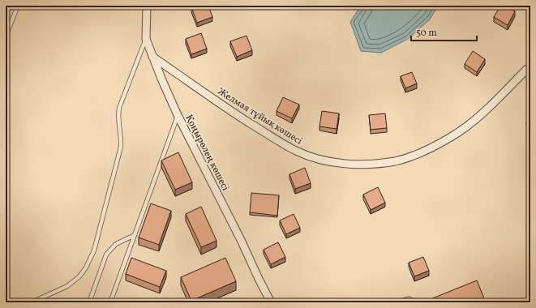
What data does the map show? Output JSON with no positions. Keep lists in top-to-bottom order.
{
  "streets": {
    "street": ["Желмая тұйық көшесі", "Қоңырөлең көшесі"]
  },
  "crossings": [
    ["Желмая тұйық көшесі", "Қоңырөлең көшесі"]
  ],
  "scale_bar": "50 m"
}
